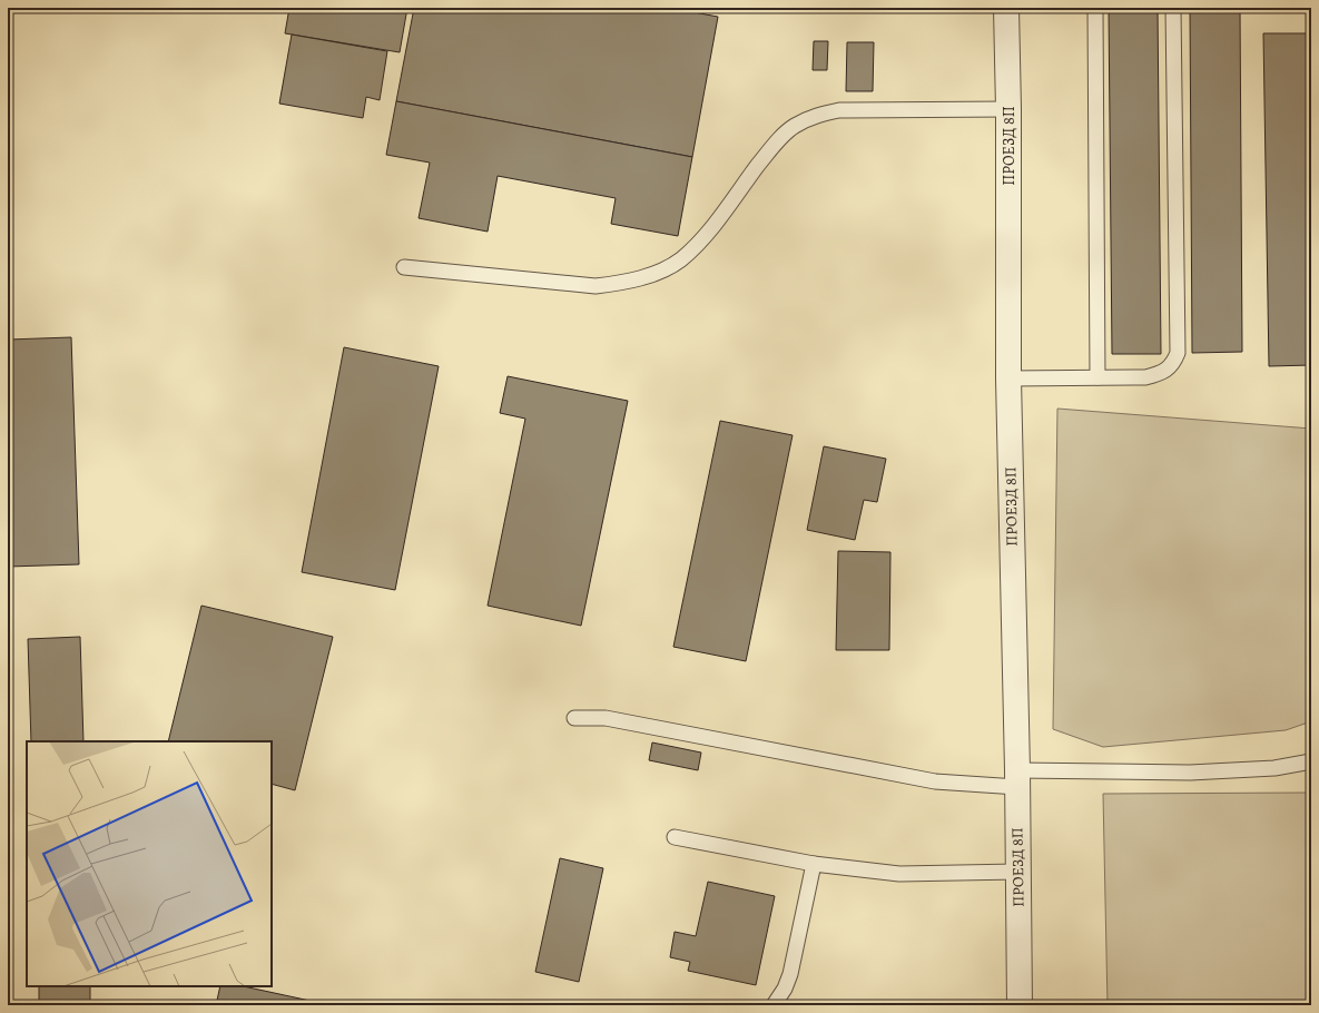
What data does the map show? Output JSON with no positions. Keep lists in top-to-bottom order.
{
  "streets": {
    "street": ["ПРОЕЗД 8П"]
  }
}
